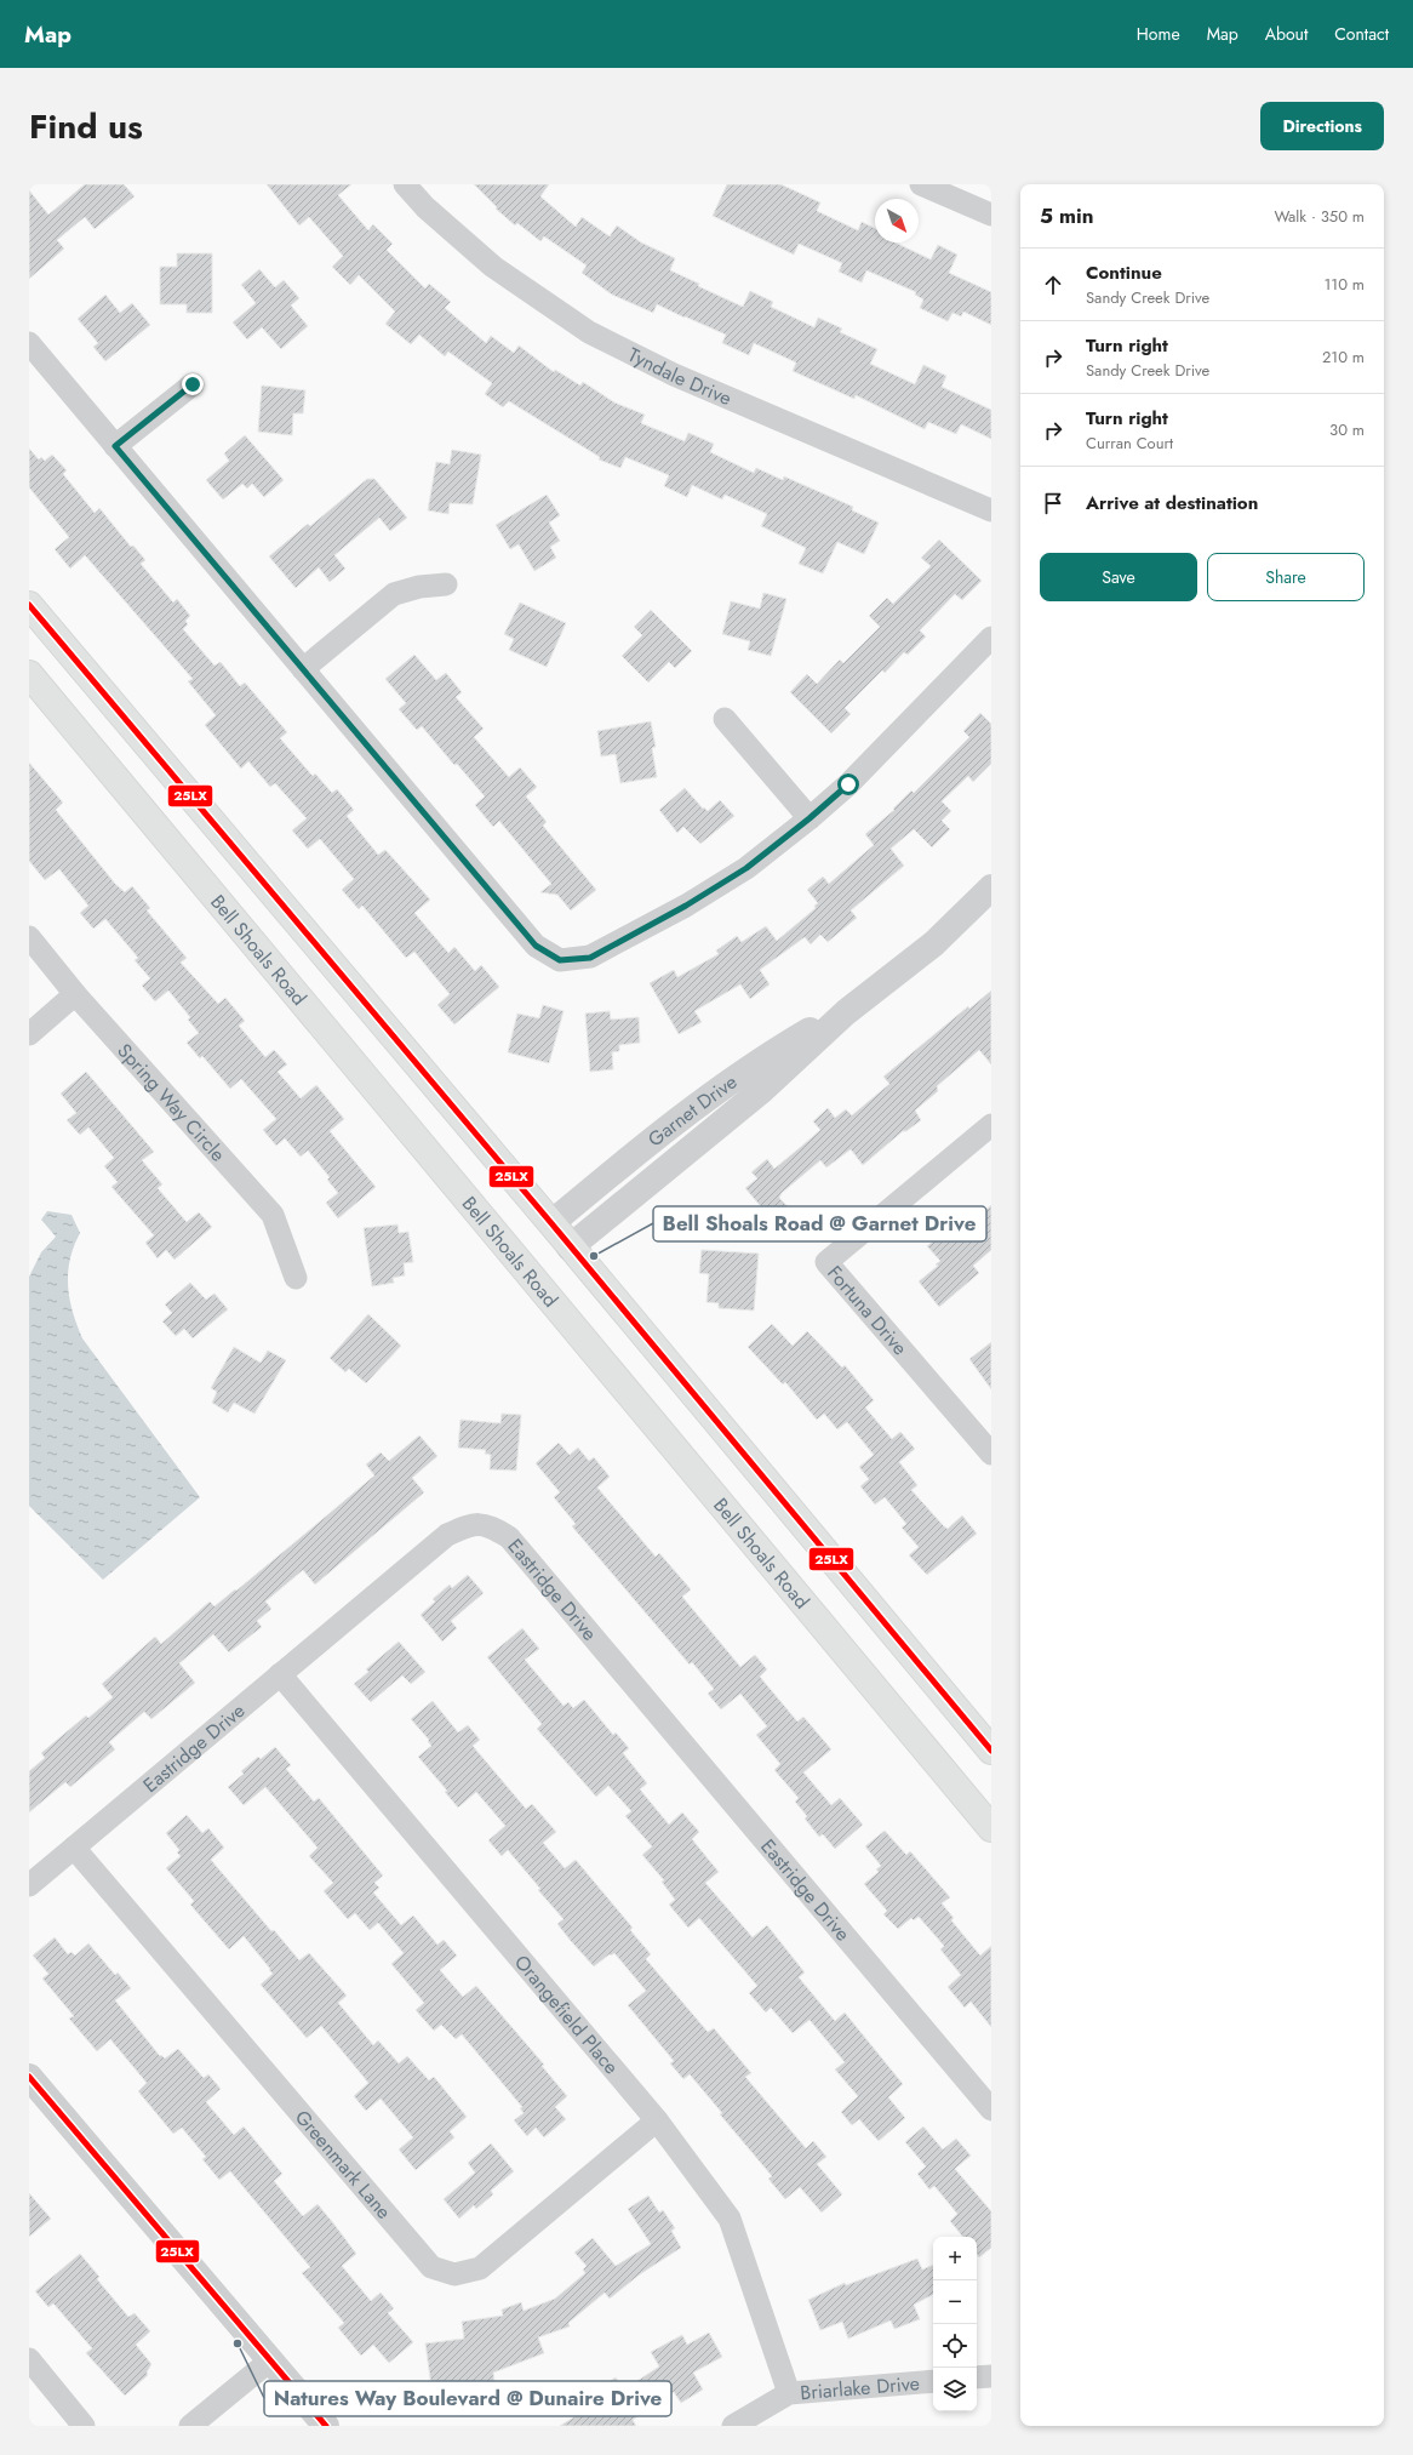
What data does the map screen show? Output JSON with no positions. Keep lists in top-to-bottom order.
{
  "streets": {
    "main road": ["Bell Shoals Road"],
    "street": [
      "Tyndale Drive",
      "Spring Way Circle",
      "Garnet Drive",
      "Fortuna Drive",
      "Eastridge Drive",
      "Orangefield Place",
      "Greenmark Lane",
      "Briarlake Drive"
    ]
  },
  "crossings": [
    ["Eastridge Drive", "Orangefield Place"],
    ["Eastridge Drive", "Greenmark Lane"],
    ["Orangefield Place", "Greenmark Lane"],
    ["Orangefield Place", "Briarlake Drive"]
  ],
  "places": ["Bell Shoals Road @ Garnet Drive", "Natures Way Boulevard @ Dunaire Drive"],
  "lines": ["transit line 25LX"],
  "north": "bottom right",
  "page": {
    "header": "Map",
    "nav": [
      "Home",
      "Map",
      "About",
      "Contact"
    ],
    "title": "Find us",
    "buttons": [
      "Directions",
      ["Save", "Share"]
    ],
    "heading": ["5 min", "Walk · 350 m"],
    "list": [
      ["Continue", "Sandy Creek Drive", "110 m"],
      ["Turn right", "Sandy Creek Drive", "210 m"],
      ["Turn right", "Curran Court", "30 m"],
      "Arrive at destination"
    ],
    "map_buttons": ["+", "−"]
  }
}
